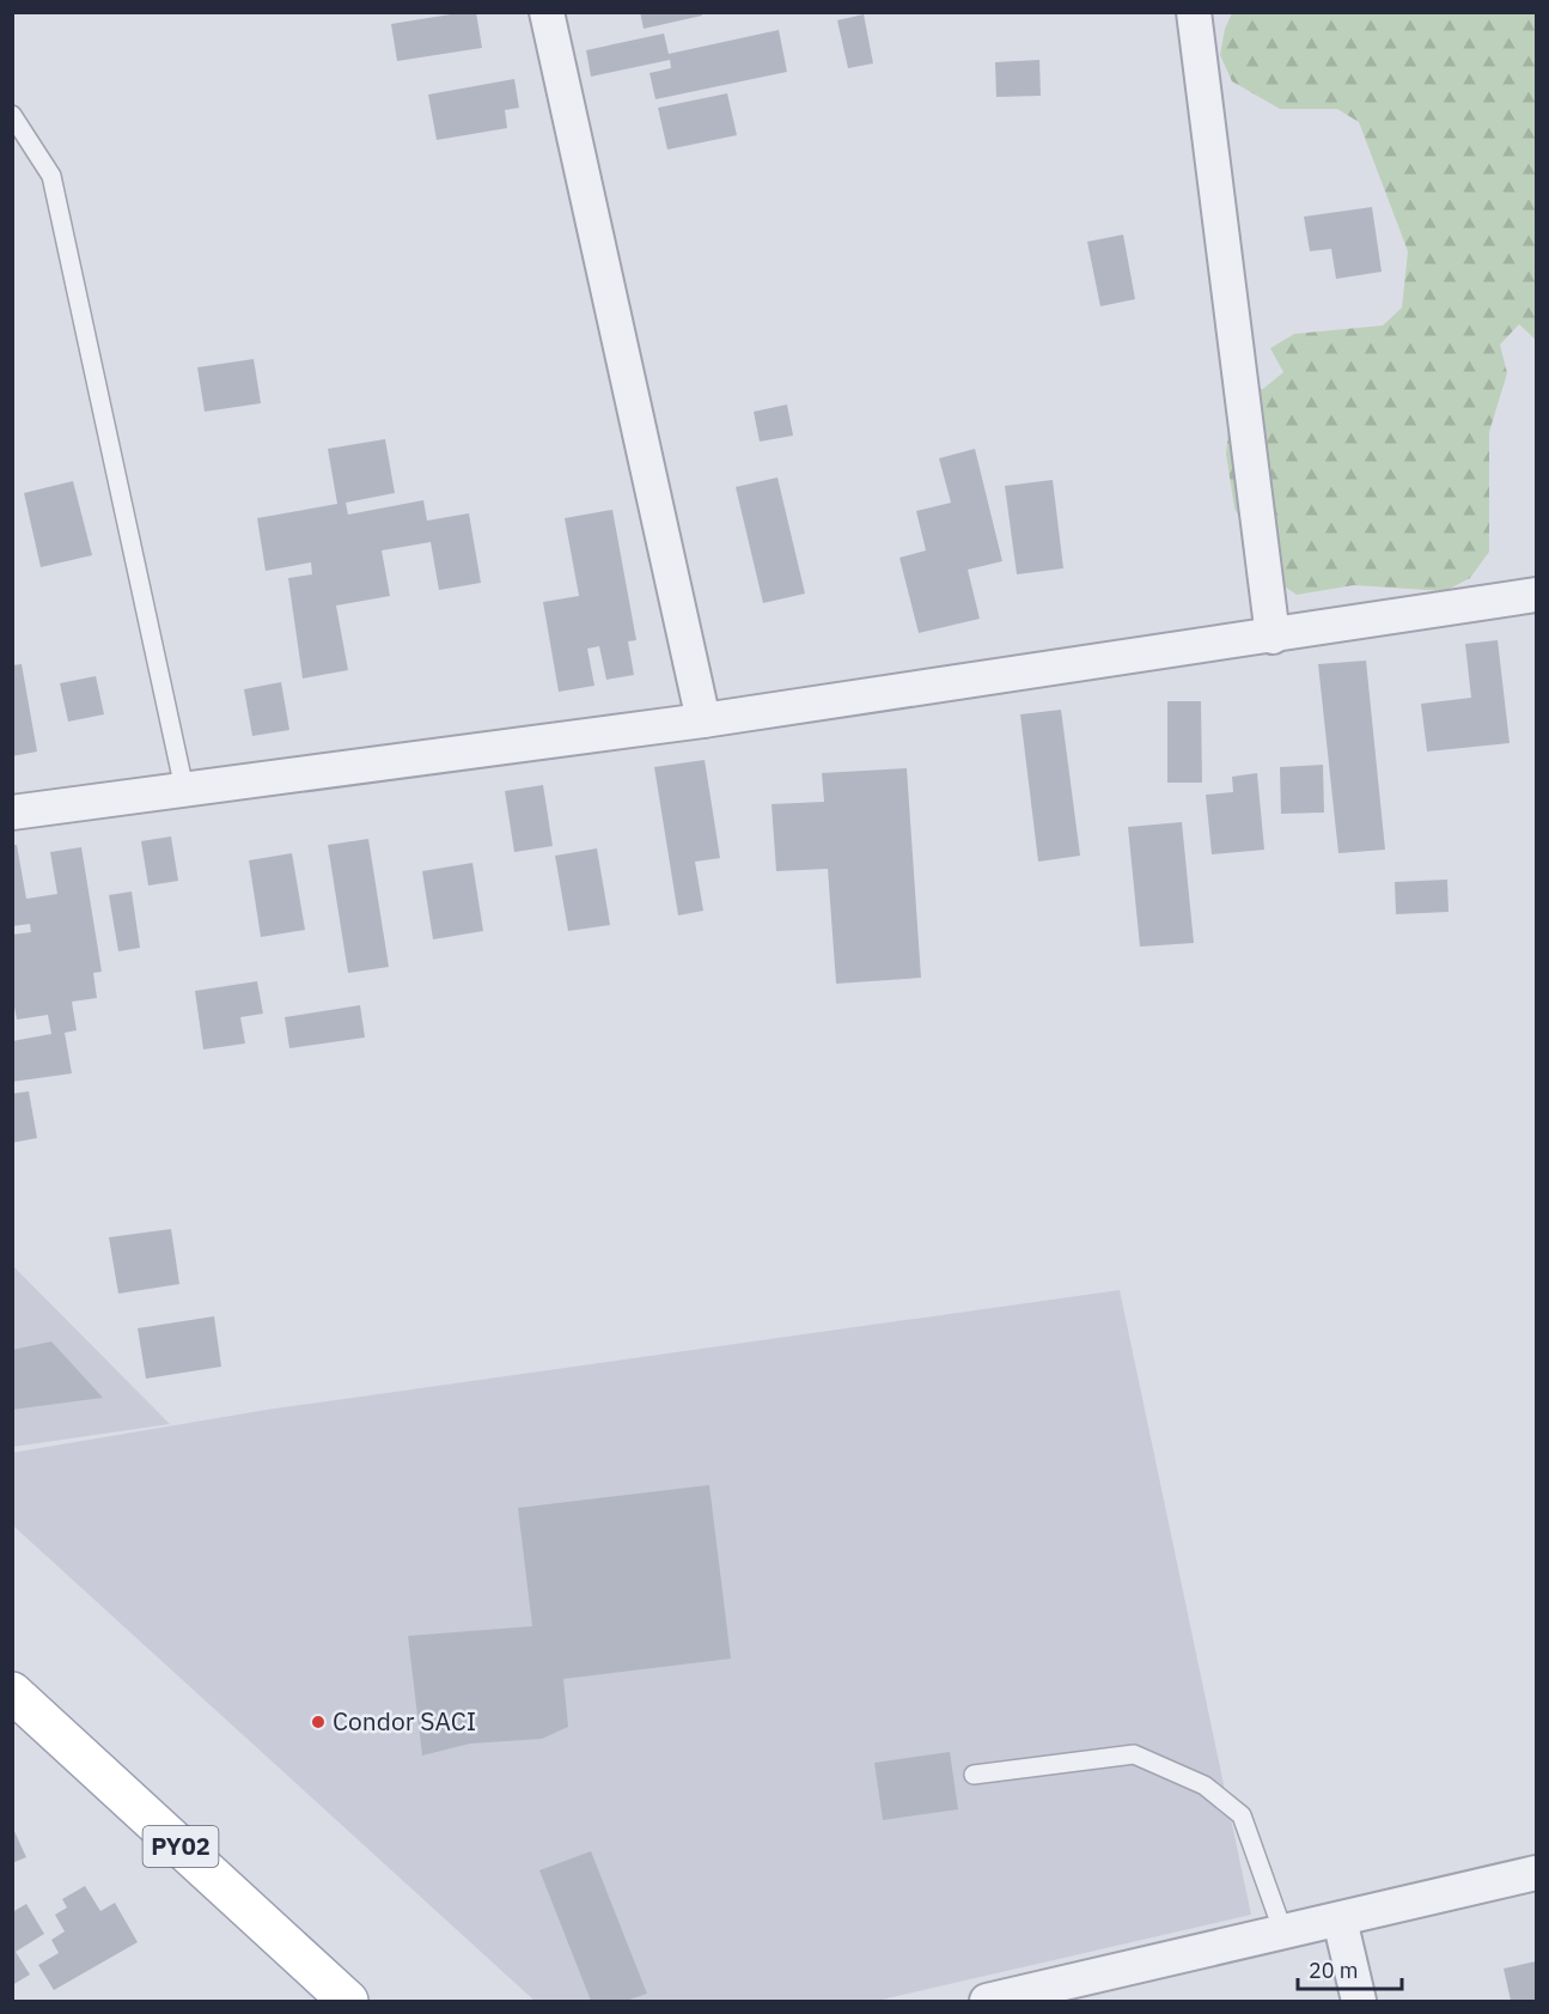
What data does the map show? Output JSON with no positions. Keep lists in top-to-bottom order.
{
  "streets": {
    "main road": ["PY02"]
  },
  "places": ["Condor SACI"],
  "scale_bar": "20 m"
}
